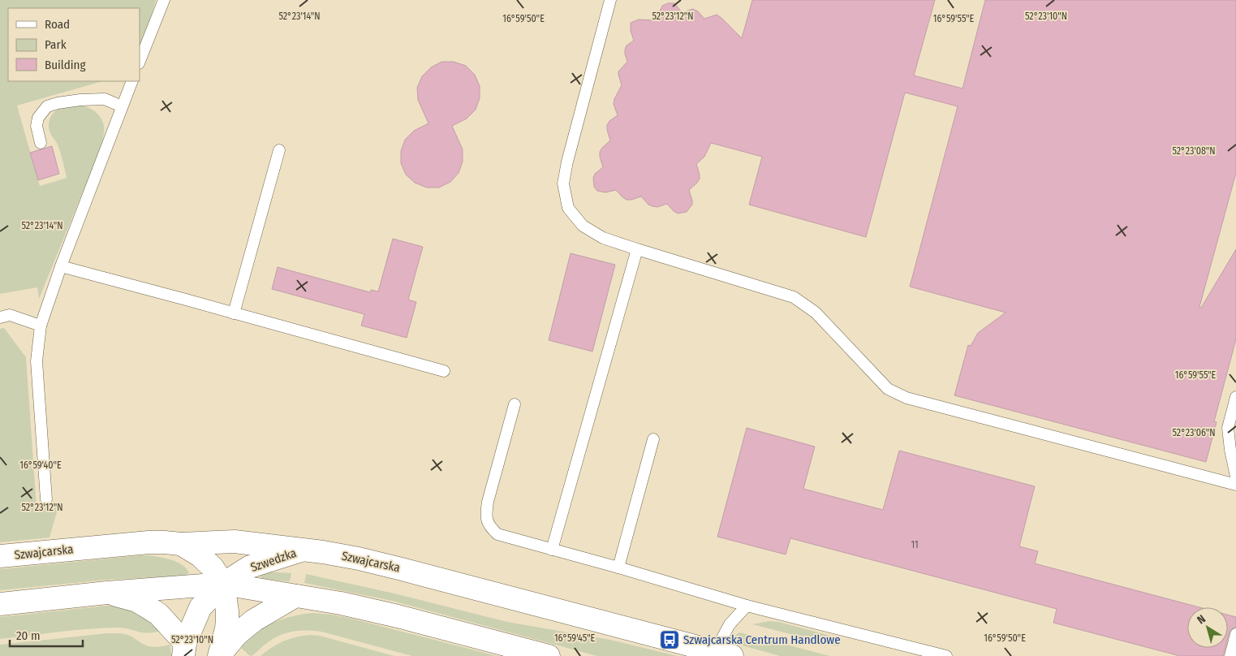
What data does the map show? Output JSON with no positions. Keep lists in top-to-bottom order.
{
  "streets": {
    "street": ["Szwajcarska", "Szwedzka"]
  },
  "crossings": [
    ["Szwajcarska", "Szwedzka"]
  ],
  "places": {
    "bus stop": ["Szwajcarska Centrum Handlowe"]
  },
  "house_numbers": ["11"],
  "legend": ["Road", "Park", "Building"],
  "scale_bar": "20 m",
  "north": "top left",
  "coordinates": [
    "52°23'14\"N",
    "52°23'12\"N",
    "52°23'10\"N",
    "16°59'50\"E",
    "16°59'55\"E",
    "52°23'08\"N",
    "52°23'06\"N",
    "16°59'40\"E",
    "16°59'45\"E"
  ]
}
